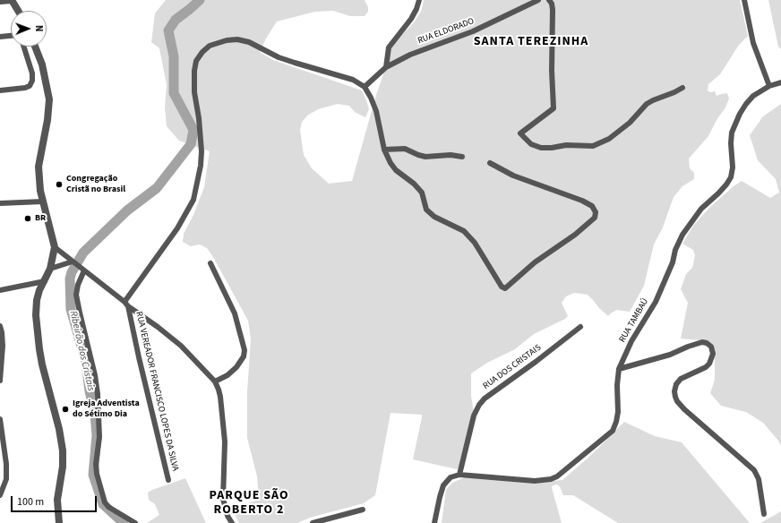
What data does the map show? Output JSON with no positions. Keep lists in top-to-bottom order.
{
  "streets": {
    "street": [
      "RUA ELDORADO",
      "RUA TAMBAÚ",
      "RUA DOS CRISTAIS",
      "RUA VEREADOR FRANCISCO LOPES DA SILVA"
    ]
  },
  "crossings": [
    ["RUA TAMBAÚ", "RUA DOS CRISTAIS"]
  ],
  "districts": ["SANTA TEREZINHA", "PARQUE SÃO ROBERTO 2"],
  "water": ["Ribeirão dos Cristais"],
  "places": ["Congregação Cristã no Brasil", "BR", "Igreja Adventista do Sétimo Dia"],
  "scale_bar": "100 m",
  "north": "right"
}
